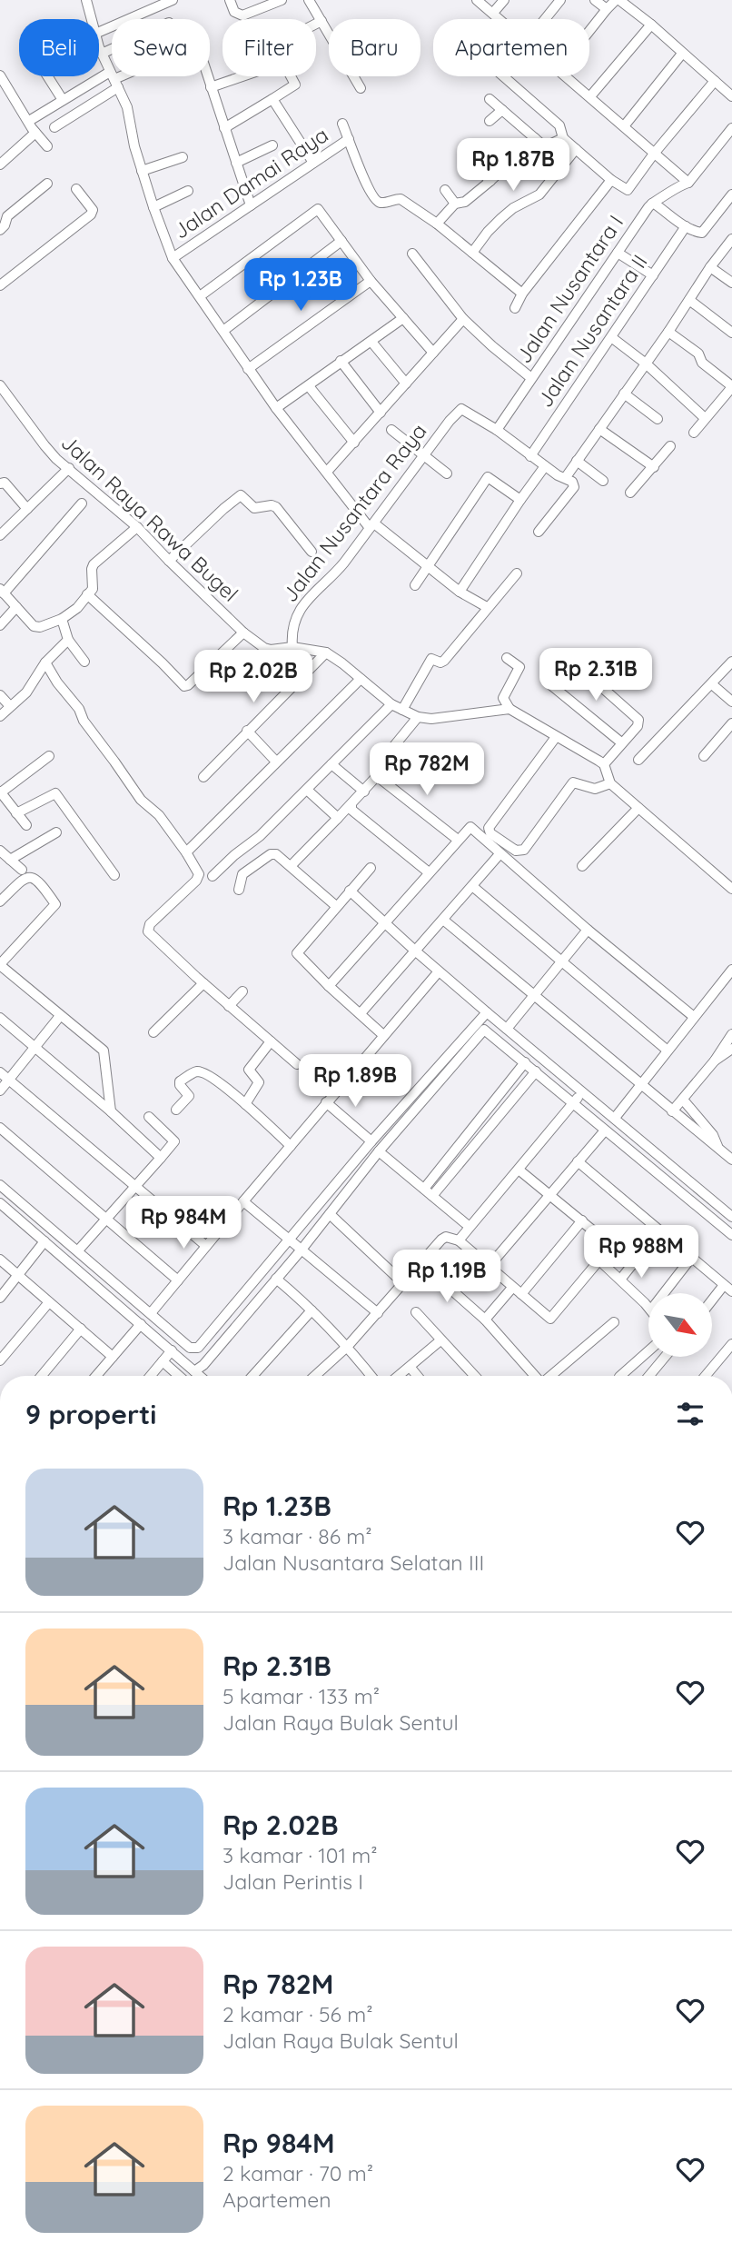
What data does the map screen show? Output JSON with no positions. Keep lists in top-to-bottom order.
{
  "streets": {
    "street": [
      "Jalan Damai Raya",
      "Jalan Nusantara I",
      "Jalan Nusantara II",
      "Jalan Nusantara Raya",
      "Jalan Raya Rawa Bugel"
    ]
  },
  "crossings": [
    ["Jalan Nusantara I", "Jalan Nusantara Raya"],
    ["Jalan Nusantara II", "Jalan Nusantara Raya"],
    ["Jalan Nusantara Raya", "Jalan Raya Rawa Bugel"]
  ],
  "north": "bottom right",
  "page": {
    "chip": [
      "Beli",
      "Sewa",
      "Filter",
      "Baru",
      "Apartemen"
    ],
    "price": [
      "Rp 1.87B",
      "Rp 1.23B",
      "Rp 2.31B",
      "Rp 2.02B",
      "Rp 782M",
      "Rp 1.89B",
      "Rp 984M",
      "Rp 988M",
      "Rp 1.19B"
    ],
    "heading": "9 properti",
    "list": [
      {
        "name": "Rp 1.23B",
        "note": "3 kamar · 86 m² · Jalan Nusantara Selatan III"
      },
      {
        "name": "Rp 2.31B",
        "note": "5 kamar · 133 m² · Jalan Raya Bulak Sentul"
      },
      {
        "name": "Rp 2.02B",
        "note": "3 kamar · 101 m² · Jalan Perintis I"
      },
      {
        "name": "Rp 782M",
        "note": "2 kamar · 56 m² · Jalan Raya Bulak Sentul"
      },
      {
        "name": "Rp 984M",
        "note": "2 kamar · 70 m² · Apartemen"
      }
    ]
  }
}
